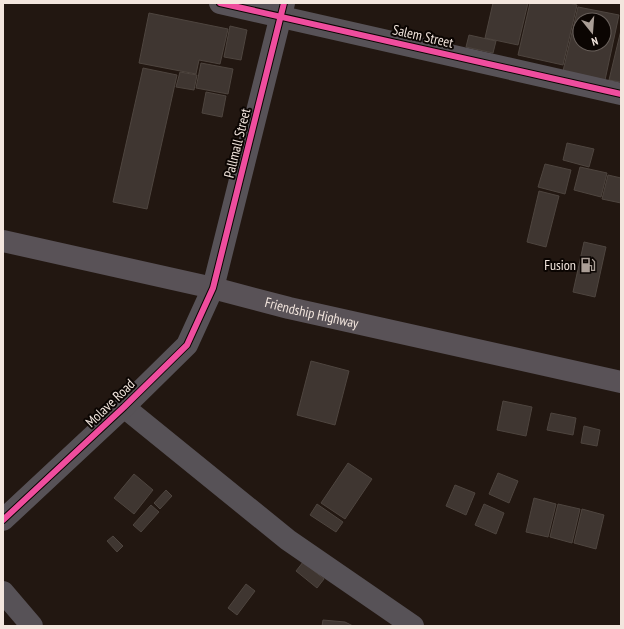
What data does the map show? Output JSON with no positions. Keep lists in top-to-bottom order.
{
  "streets": {
    "main road": ["Friendship Highway"],
    "street": ["Salem Street", "Pallmall Street", "Molave Road"]
  },
  "crossings": [
    ["Salem Street", "Pallmall Street"],
    ["Pallmall Street", "Friendship Highway"],
    ["Pallmall Street", "Molave Road"],
    ["Friendship Highway", "Molave Road"]
  ],
  "places": {
    "fuel station": ["Fusion"]
  },
  "north": "bottom"
}
